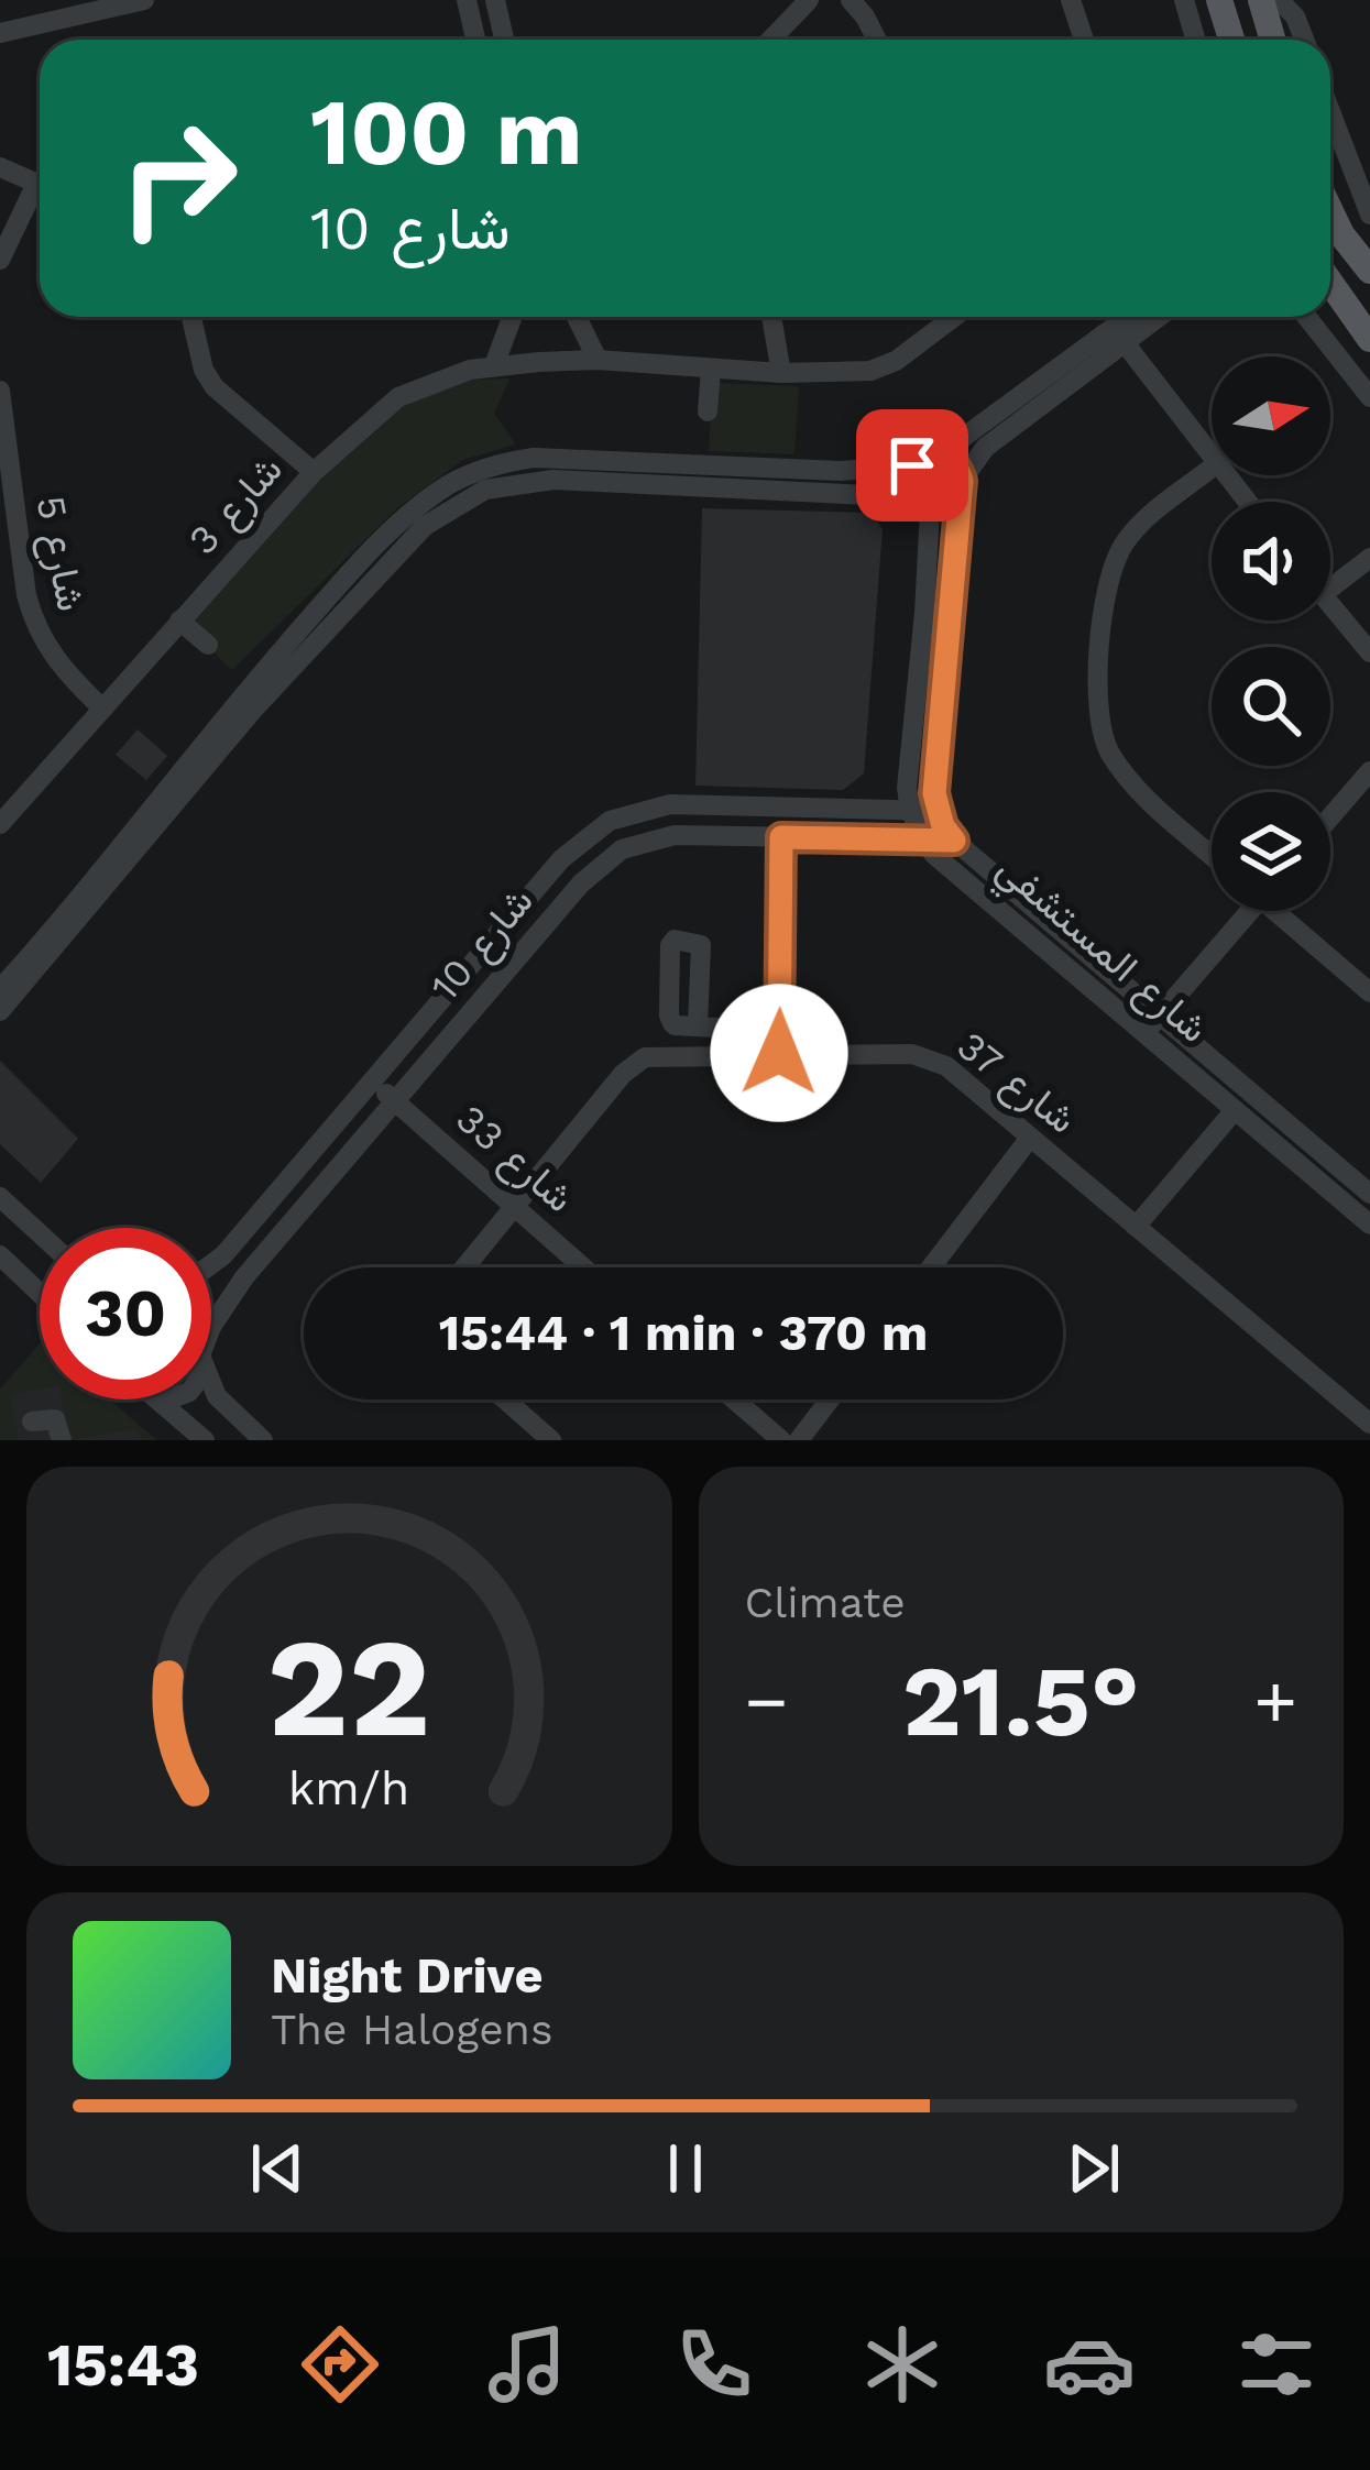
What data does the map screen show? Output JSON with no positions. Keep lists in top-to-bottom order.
{
  "streets": {
    "street": [
      "شارع 3",
      "شارع 5",
      "شارع 10",
      "شارع المستشفي",
      "شارع 37",
      "شارع 33"
    ]
  },
  "crossings": [
    ["شارع 3", "شارع 5"],
    ["شارع 10", "شارع المستشفي"],
    ["شارع 10", "شارع 33"],
    ["شارع 37", "شارع 33"]
  ],
  "north": "right",
  "page": {
    "turn": ["100 m", "شارع 10"],
    "limit": "30",
    "trip": "15:44 · 1 min · 370 m",
    "tile": "Climate",
    "heat": ["−", "21.5°", "+"],
    "song": ["Night Drive", "The Halogens"],
    "tabs": "15:43",
    "gauge": ["22", "km/h"]
  }
}
